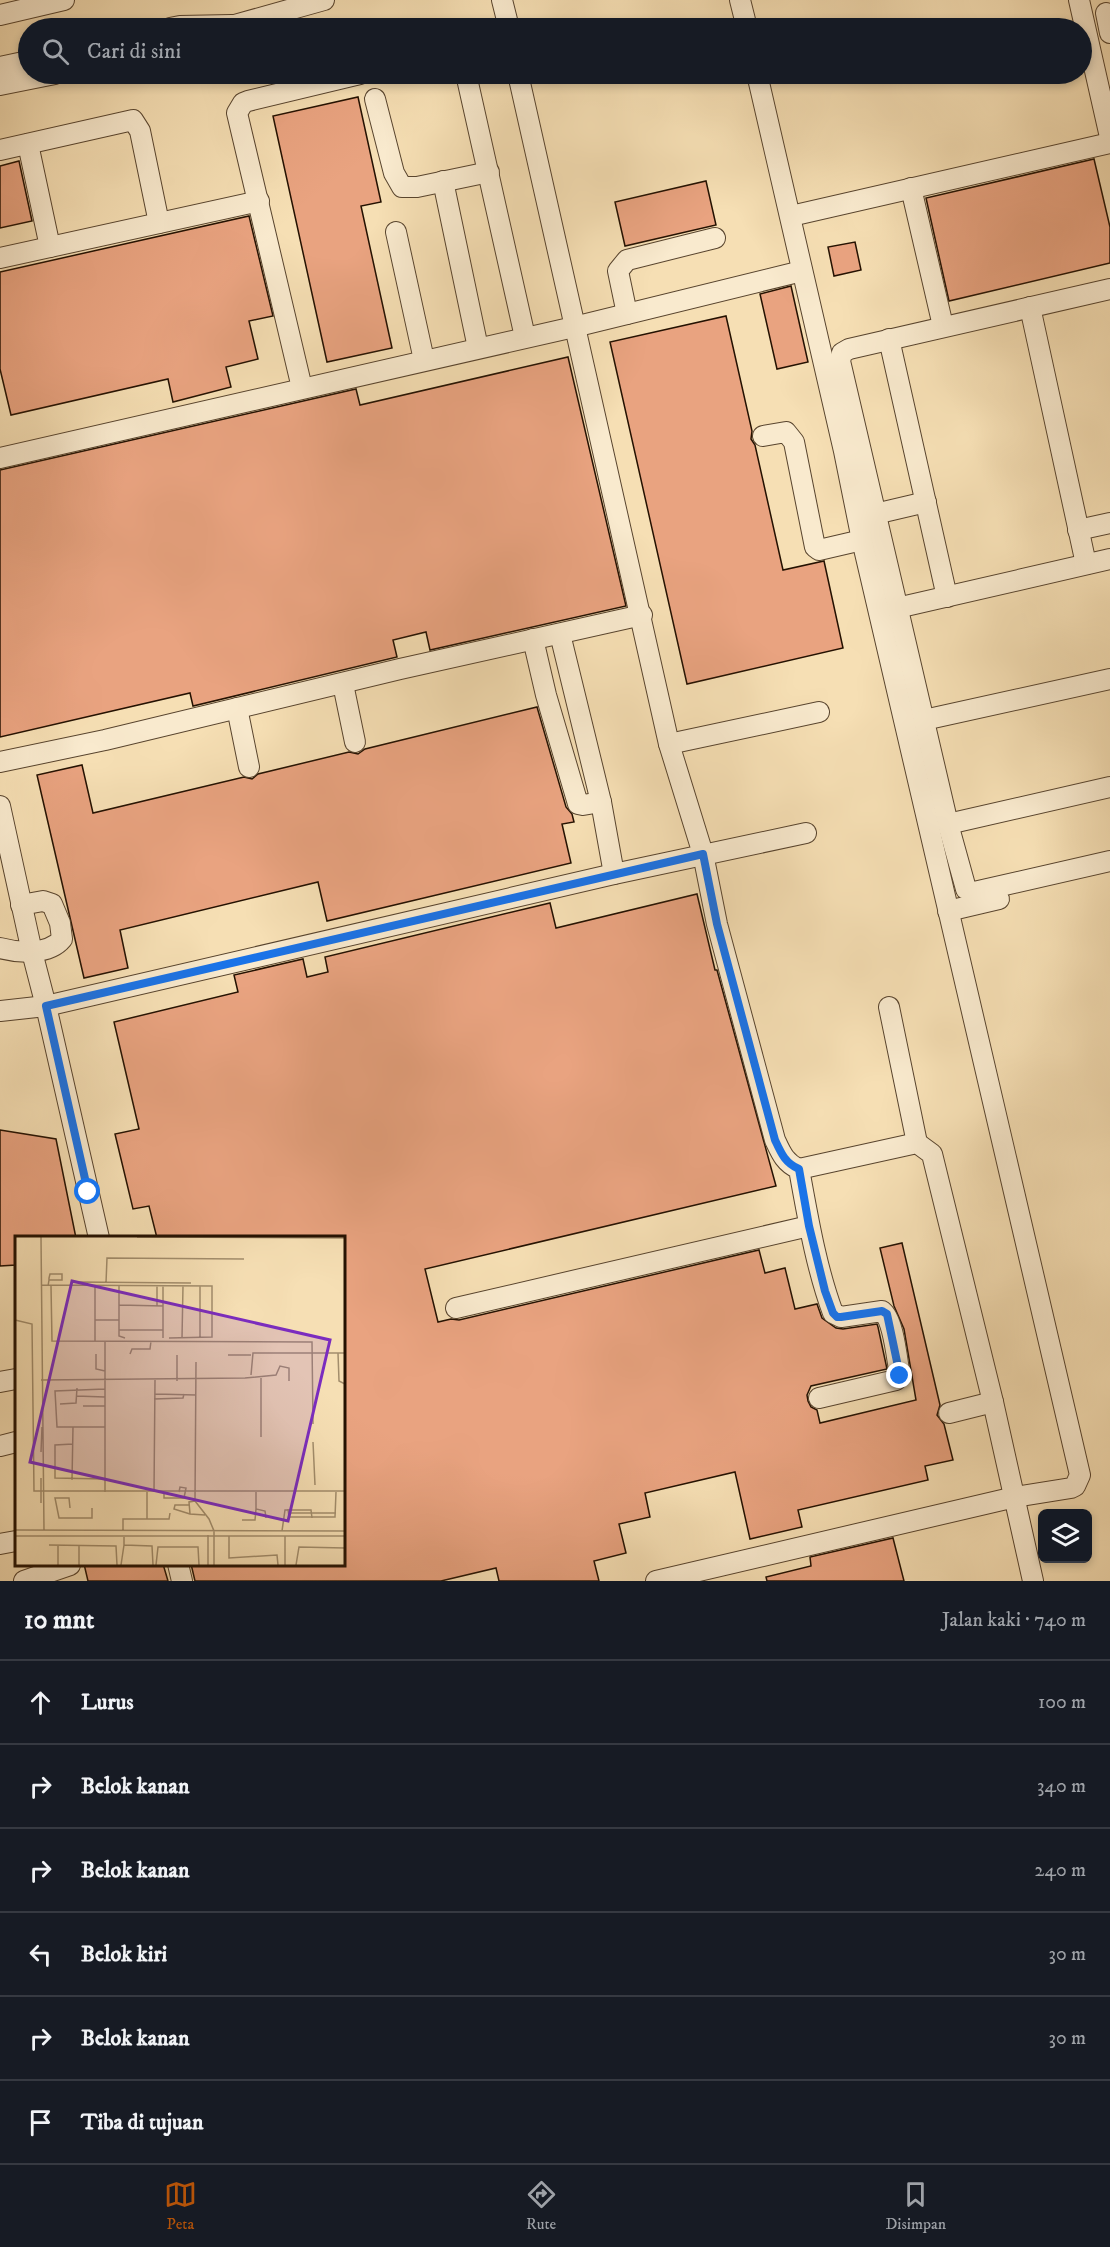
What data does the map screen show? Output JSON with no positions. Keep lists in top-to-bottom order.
{
  "page": {
    "search": "Cari di sini",
    "heading": ["10 mnt", "Jalan kaki · 740 m"],
    "list": [
      ["Lurus", "100 m"],
      ["Belok kanan", "340 m"],
      ["Belok kanan", "240 m"],
      ["Belok kiri", "30 m"],
      ["Belok kanan", "30 m"],
      "Tiba di tujuan"
    ],
    "nav": ["Peta", "Rute", "Disimpan"]
  }
}
